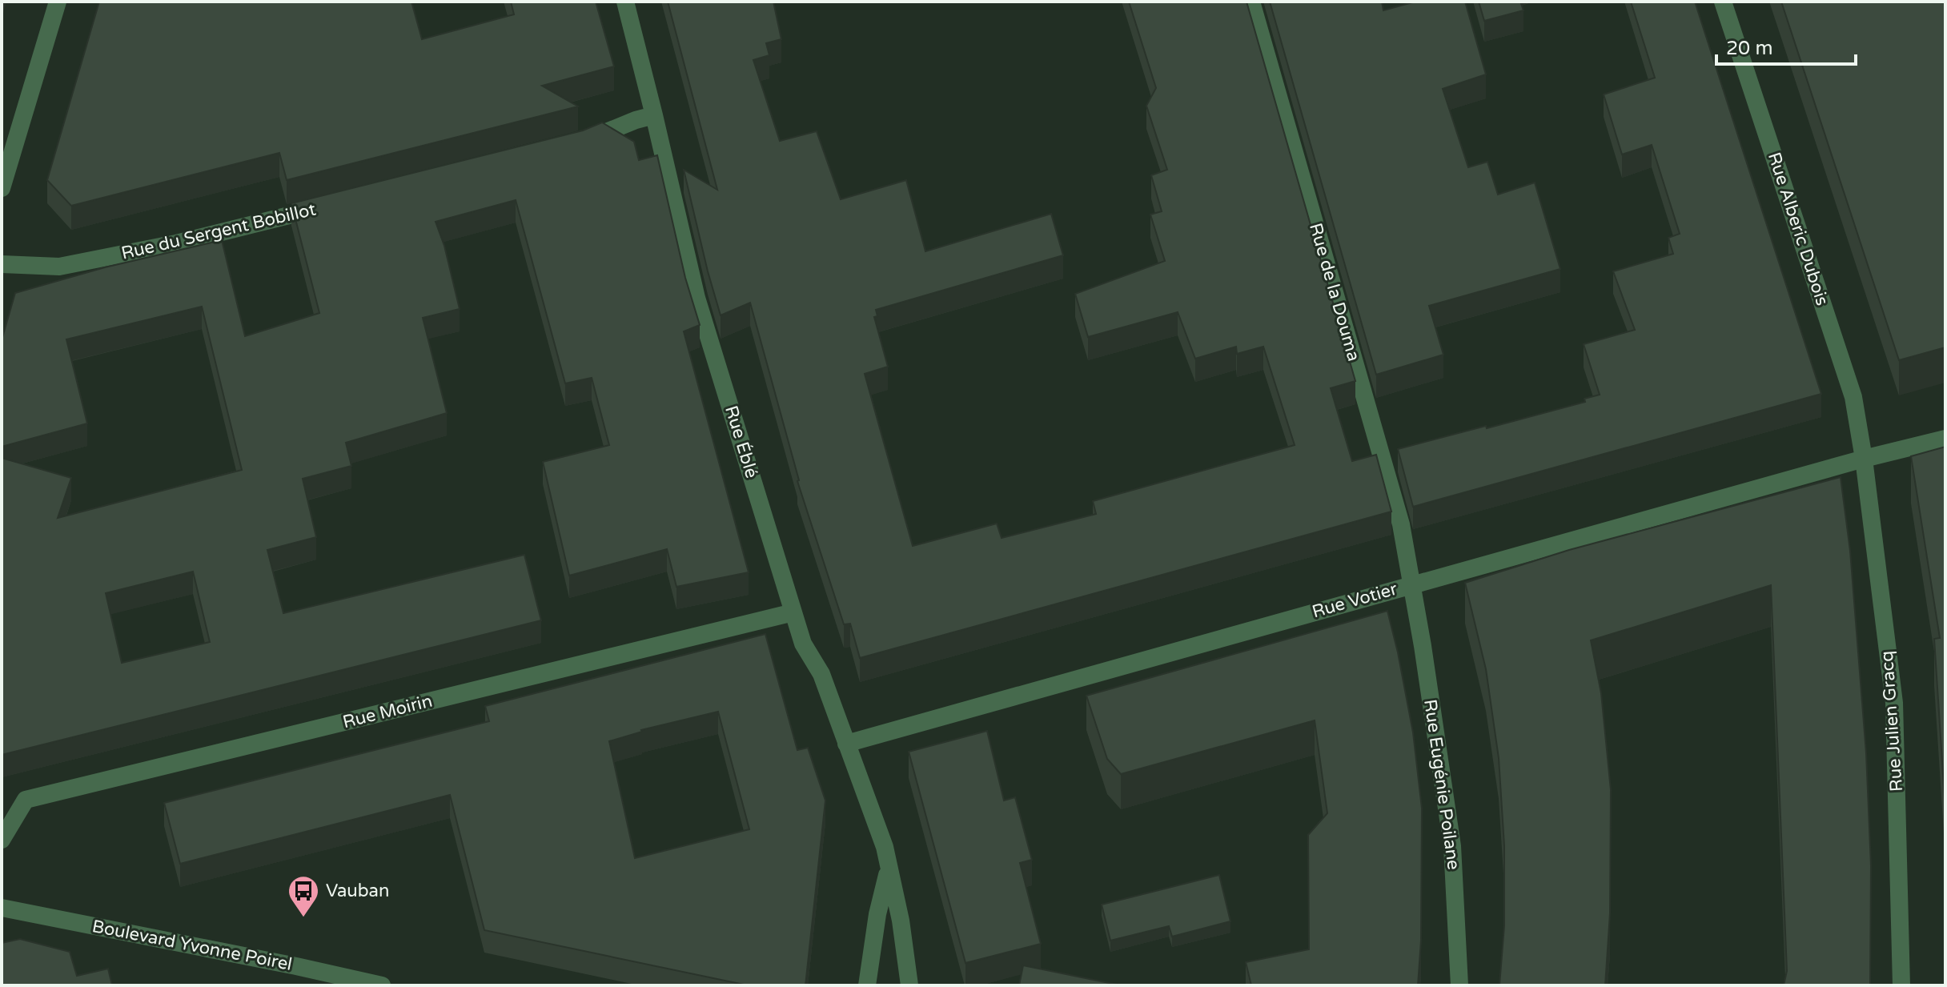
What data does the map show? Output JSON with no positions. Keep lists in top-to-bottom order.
{
  "streets": {
    "street": [
      "Rue Alberic Dubois",
      "Rue du Sergent Bobillot",
      "Rue de la Douma",
      "Rue Éblé",
      "Rue Votier",
      "Rue Moirin",
      "Rue Julien Gracq",
      "Rue Eugénie Poilane",
      "Boulevard Yvonne Poirel"
    ]
  },
  "crossings": [
    ["Rue Alberic Dubois", "Rue Votier"],
    ["Rue Alberic Dubois", "Rue Julien Gracq"],
    ["Rue de la Douma", "Rue Votier"],
    ["Rue de la Douma", "Rue Eugénie Poilane"],
    ["Rue Éblé", "Rue Votier"],
    ["Rue Éblé", "Rue Moirin"],
    ["Rue Votier", "Rue Julien Gracq"],
    ["Rue Votier", "Rue Eugénie Poilane"]
  ],
  "places": {
    "bus stop": ["Vauban"]
  },
  "scale_bar": "20 m"
}
